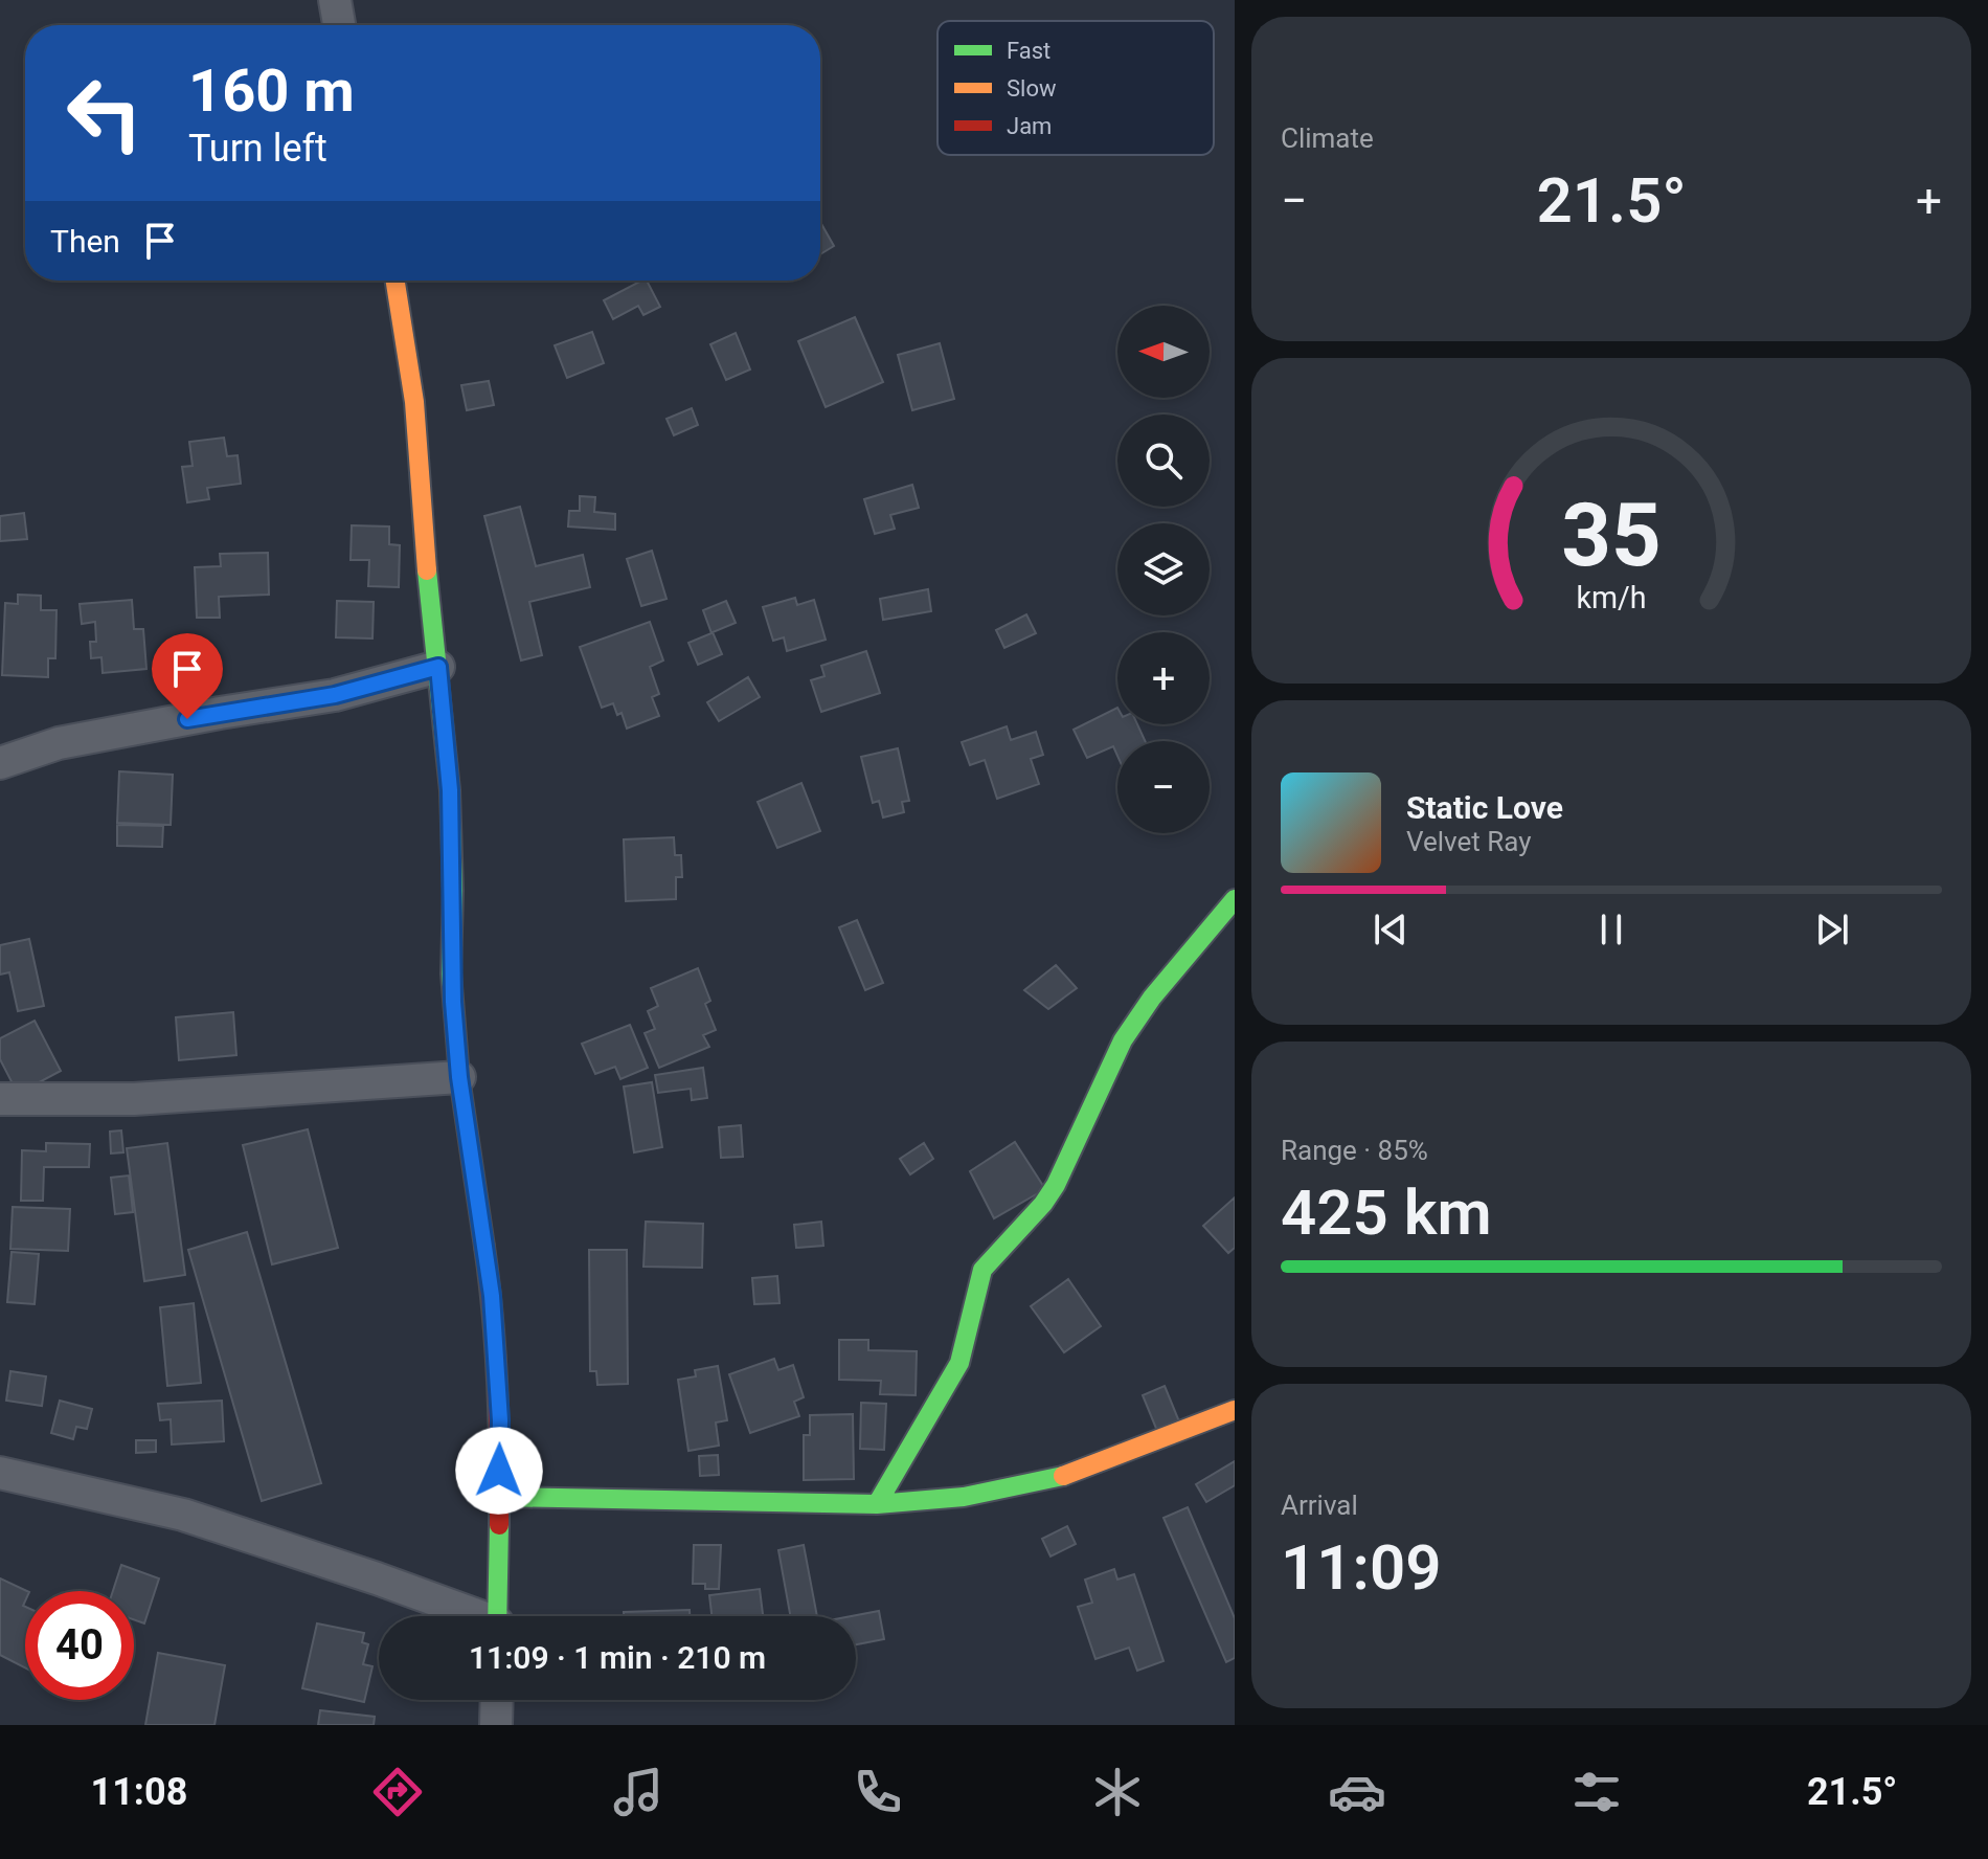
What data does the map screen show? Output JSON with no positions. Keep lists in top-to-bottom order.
{
  "legend": ["Fast", "Slow", "Jam"],
  "north": "left",
  "page": {
    "tile": [
      "Climate",
      ["Range · 85%", "425 km"],
      ["Arrival", "11:09"]
    ],
    "turn": ["160 m", "Turn left"],
    "heat": ["−", "21.5°", "+"],
    "then": "Then",
    "map_buttons": ["+", "−"],
    "song": ["Static Love", "Velvet Ray"],
    "limit": "40",
    "trip": "11:09 · 1 min · 210 m",
    "tabs": ["11:08", "21.5°"],
    "gauge": ["35", "km/h"]
  }
}
